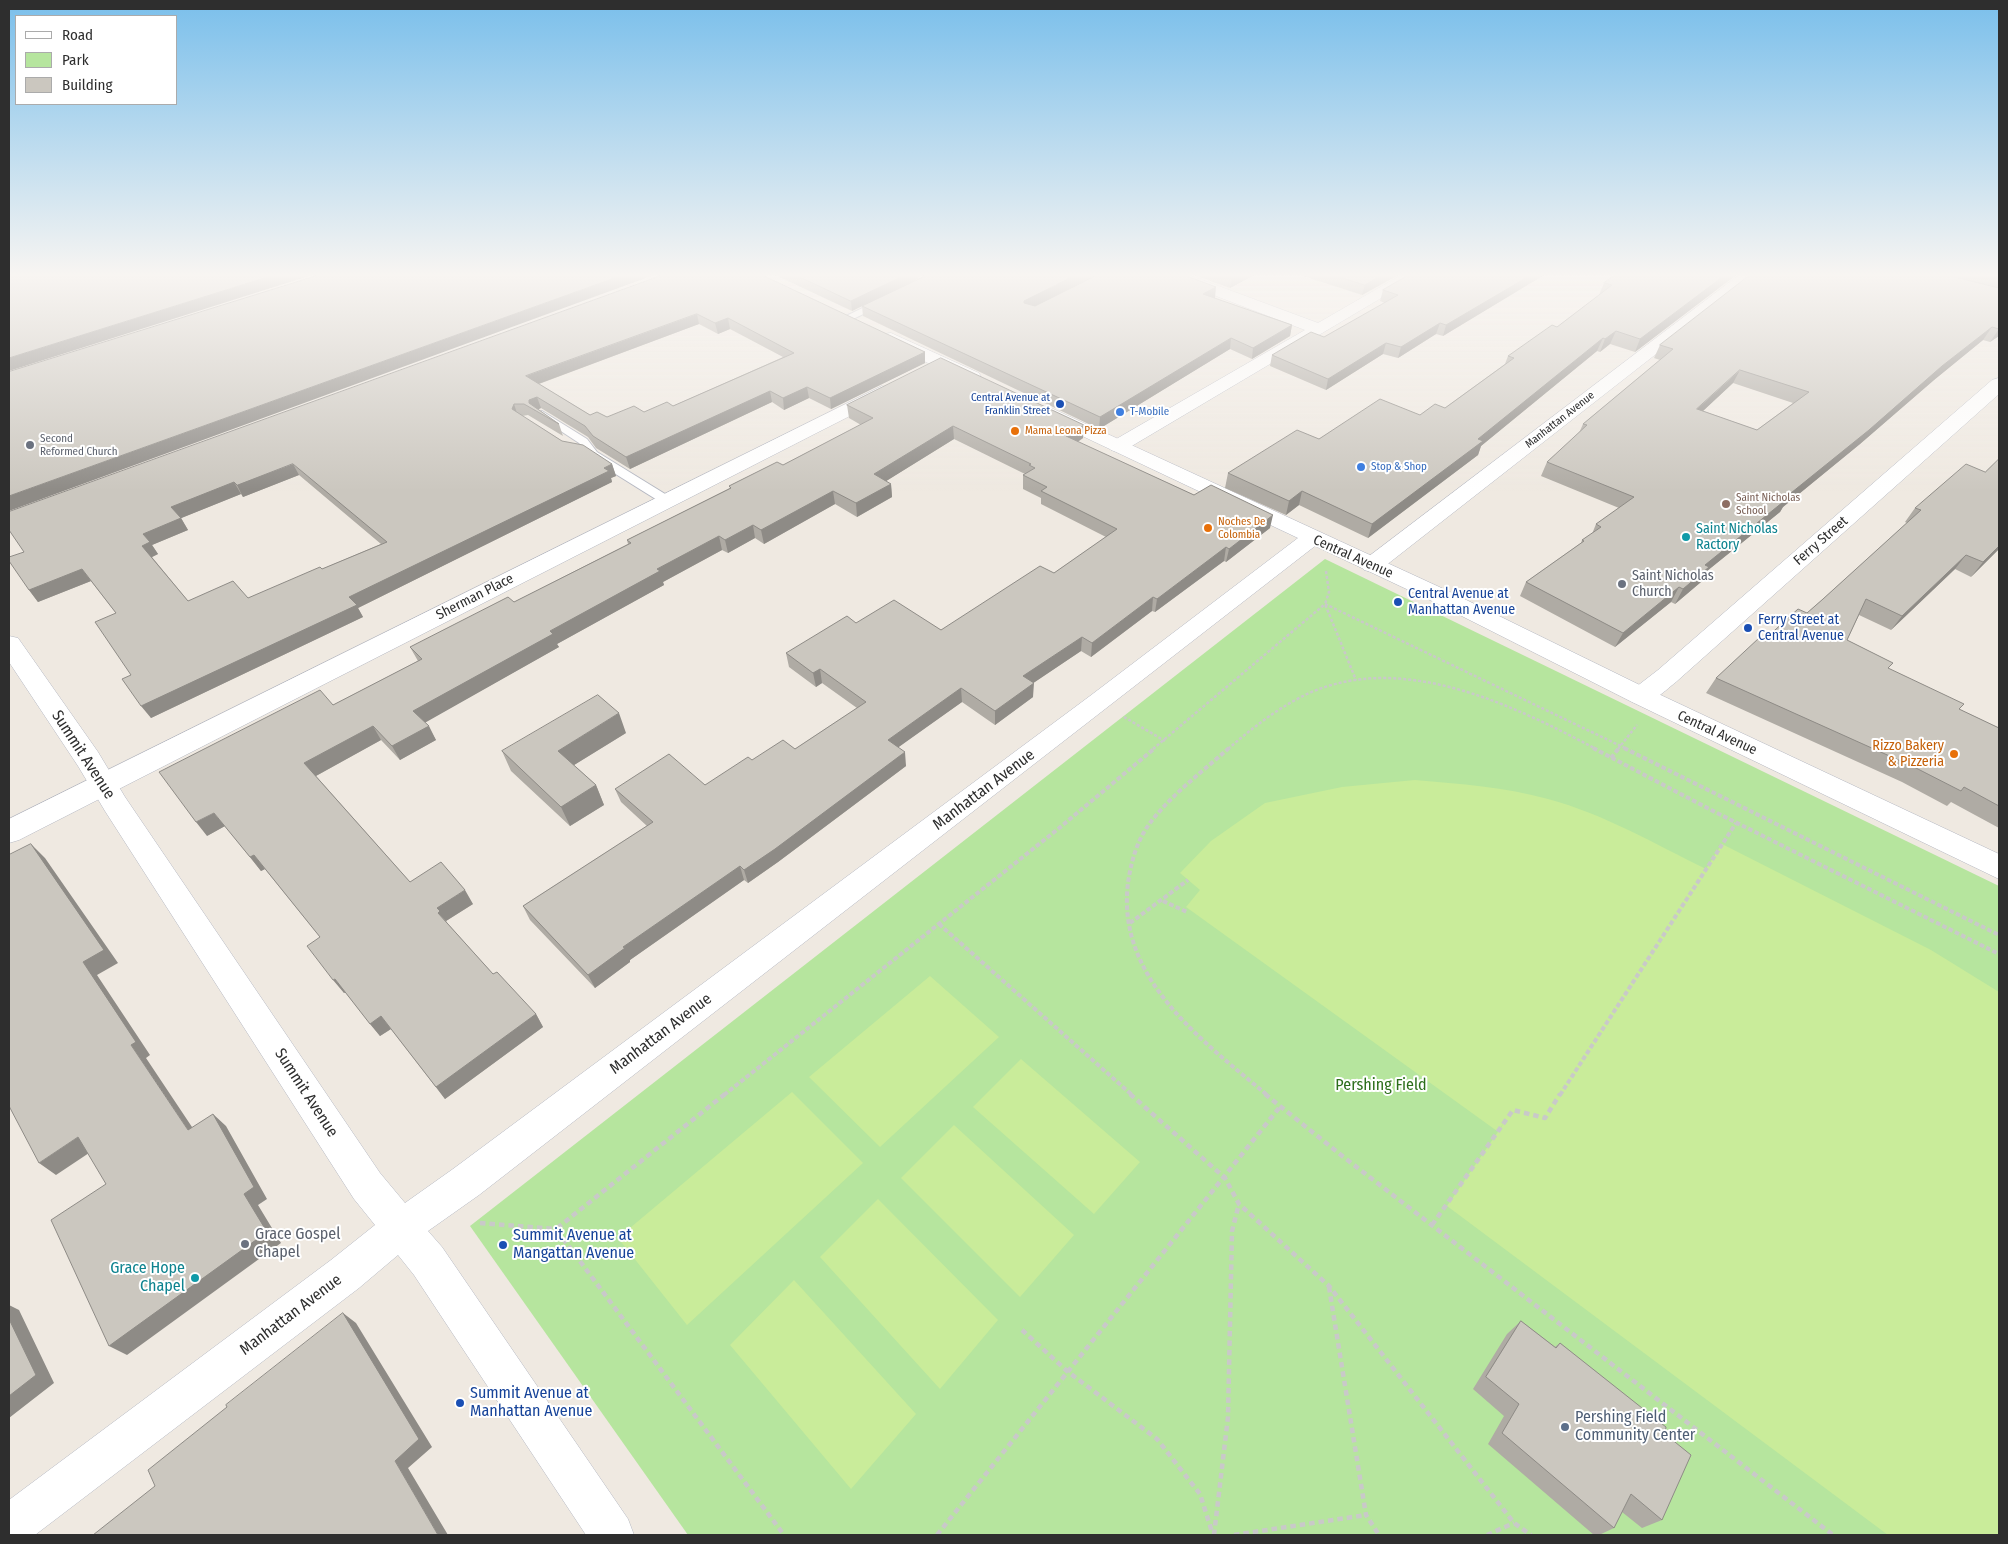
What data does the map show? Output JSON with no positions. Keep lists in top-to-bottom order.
{
  "streets": {
    "street": [
      "Manhattan Avenue",
      "Ferry Street",
      "Central Avenue",
      "Sherman Place",
      "Summit Avenue"
    ]
  },
  "crossings": [
    ["Manhattan Avenue", "Central Avenue"],
    ["Manhattan Avenue", "Summit Avenue"],
    ["Ferry Street", "Central Avenue"],
    ["Sherman Place", "Summit Avenue"]
  ],
  "parks": ["Pershing Field"],
  "places": [
    "Central Avenue at Franklin Street",
    "T-Mobile",
    "Mama Leona Pizza",
    "Second Reformed Church",
    "Stop & Shop",
    "Saint Nicholas School",
    "Noches De Colombia",
    "Saint Nicholas Ractory",
    "Saint Nicholas Church",
    "Central Avenue at Manhattan Avenue",
    "Ferry Street at Central Avenue",
    "Rizzo Bakery & Pizzeria",
    "Grace Gospel Chapel",
    "Summit Avenue at Mangattan Avenue",
    "Grace Hope Chapel",
    "Summit Avenue at Manhattan Avenue",
    "Pershing Field Community Center"
  ],
  "legend": ["Road", "Park", "Building"]
}
